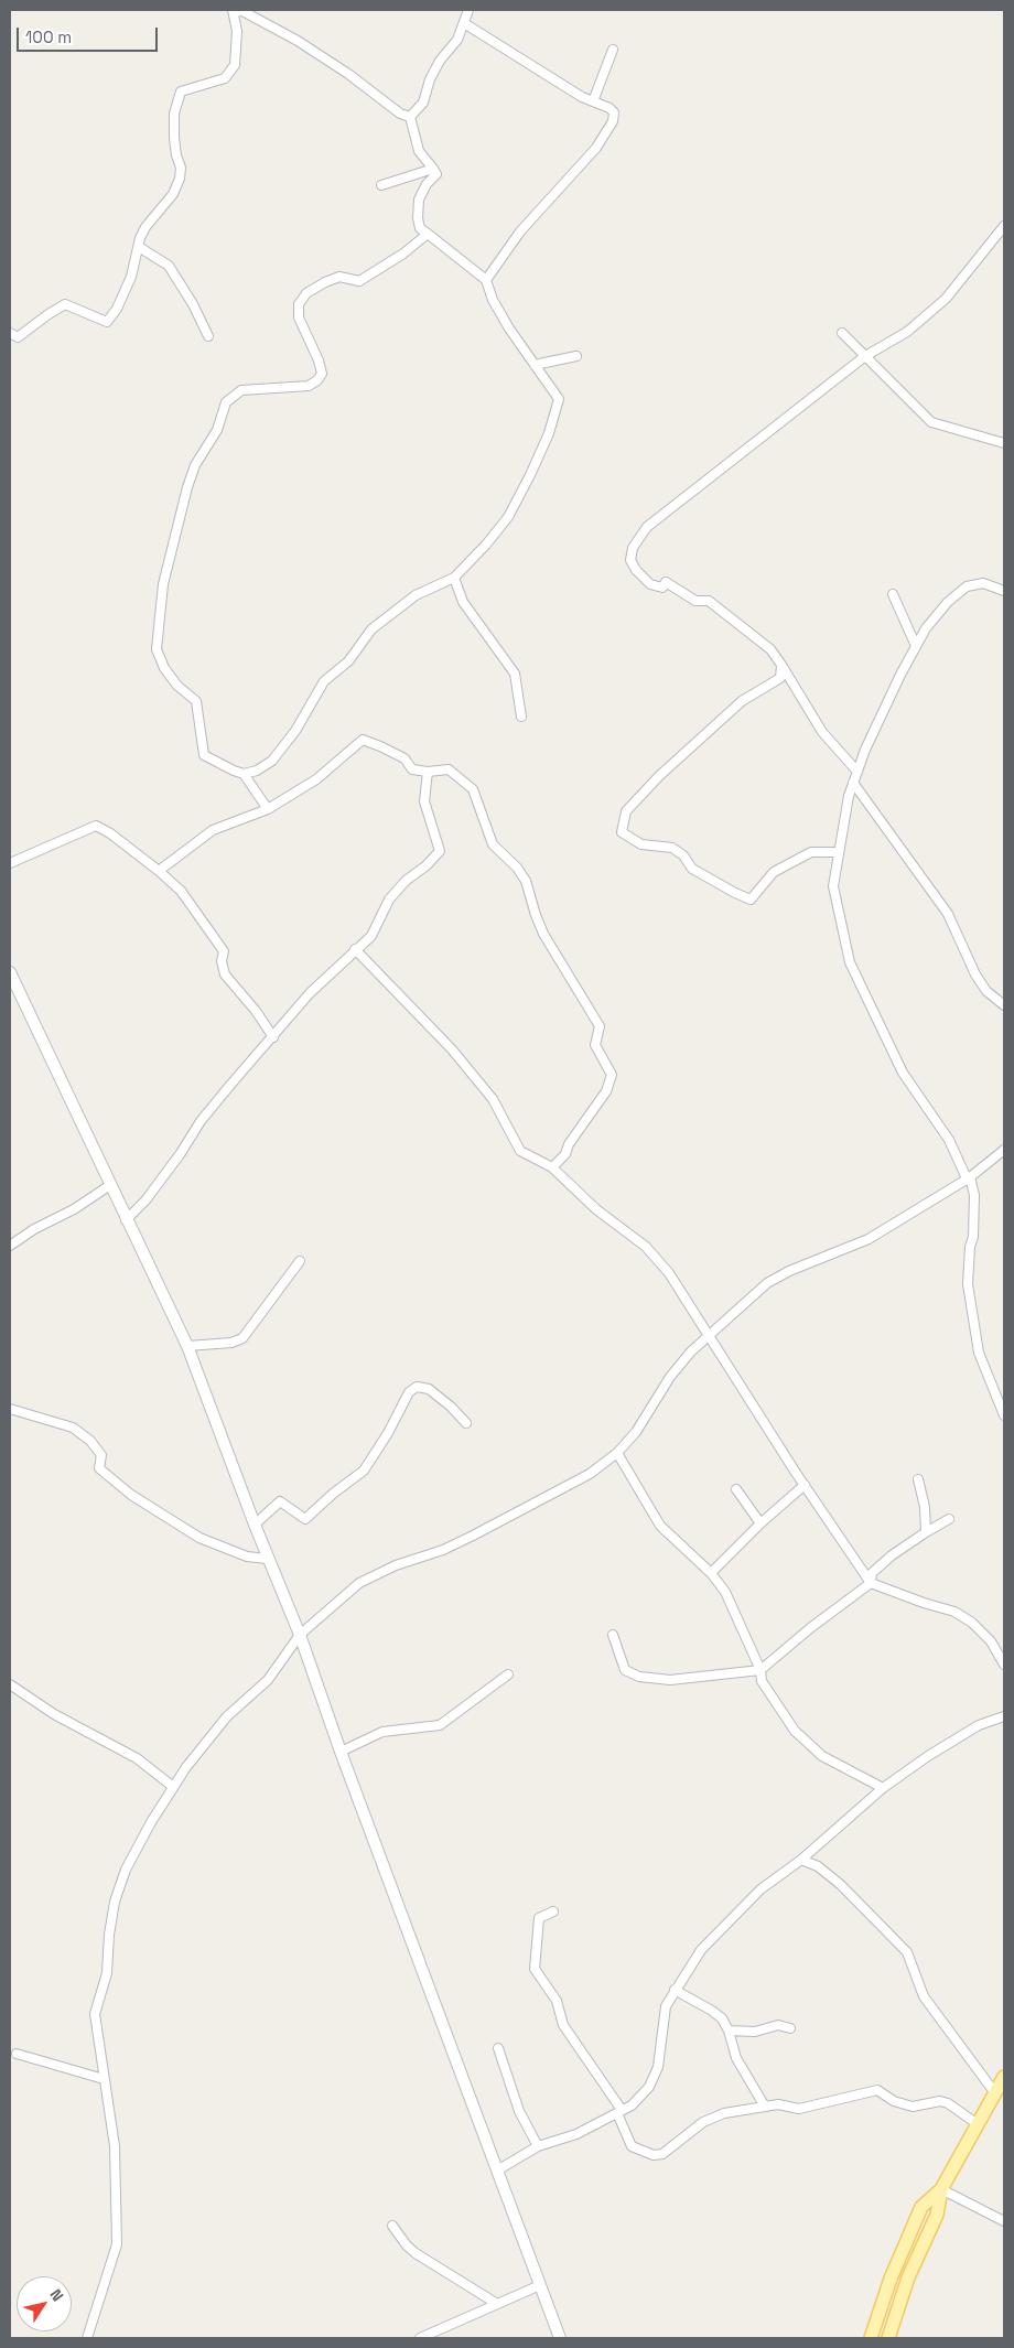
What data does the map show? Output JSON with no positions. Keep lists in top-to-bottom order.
{
  "scale_bar": "100 m",
  "north": "top right"
}
